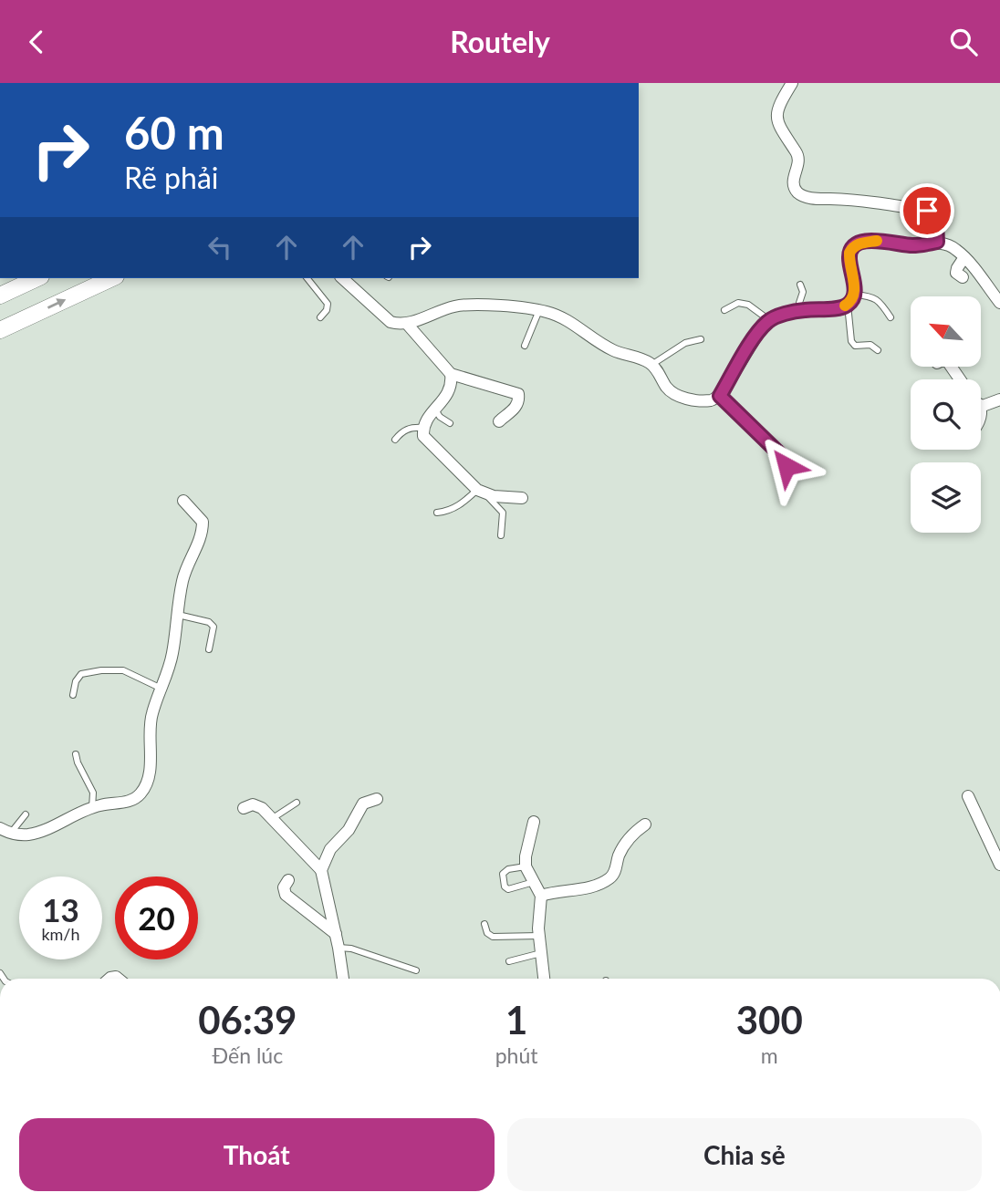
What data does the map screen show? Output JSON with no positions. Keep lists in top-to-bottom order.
{
  "north": "top left",
  "page": {
    "header": "Routely",
    "turn": ["60 m", "Rẽ phải"],
    "speed": "13 km/h",
    "limit": "20",
    "eta": [
      "06:39",
      "Đến lúc",
      "1",
      "phút",
      "300",
      "m"
    ],
    "buttons": ["Thoát", "Chia sẻ"]
  }
}
